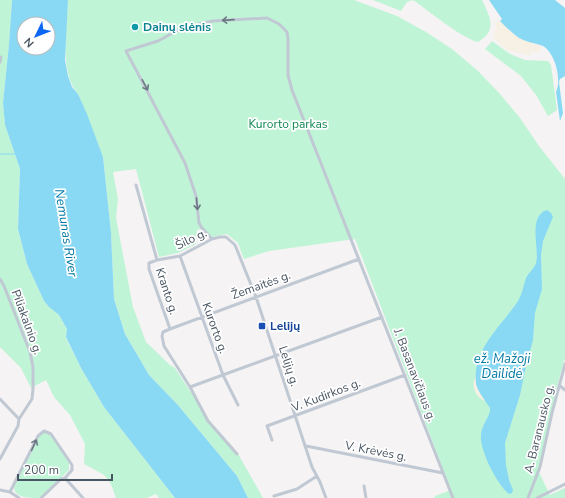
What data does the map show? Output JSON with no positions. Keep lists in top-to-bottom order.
{
  "streets": {
    "street": [
      "Šilo g.",
      "Žemaitės g.",
      "Kranto g.",
      "Piliakalnio g.",
      "Kurorto g.",
      "Lelijų g.",
      "J. Basanavičiaus g.",
      "V. Kudirkos g.",
      "A. Baranausko g.",
      "V. Krėvės g."
    ]
  },
  "crossings": [
    ["Šilo g.", "Kranto g."],
    ["Šilo g.", "Kurorto g."],
    ["Šilo g.", "Lelijų g."],
    ["Šilo g.", "J. Basanavičiaus g."],
    ["Žemaitės g.", "Kranto g."],
    ["Žemaitės g.", "Kurorto g."],
    ["Žemaitės g.", "Lelijų g."],
    ["Žemaitės g.", "J. Basanavičiaus g."],
    ["Lelijų g.", "V. Kudirkos g."],
    ["Lelijų g.", "V. Krėvės g."],
    ["J. Basanavičiaus g.", "V. Kudirkos g."],
    ["J. Basanavičiaus g.", "V. Krėvės g."]
  ],
  "water": ["Nemunas River", "ež. Mažoji Dailidė"],
  "parks": ["Kurorto parkas"],
  "places": {
    "other": ["Dainų slėnis"],
    "transit": ["Lelijų"]
  },
  "scale_bar": "200 m",
  "north": "bottom left"
}
